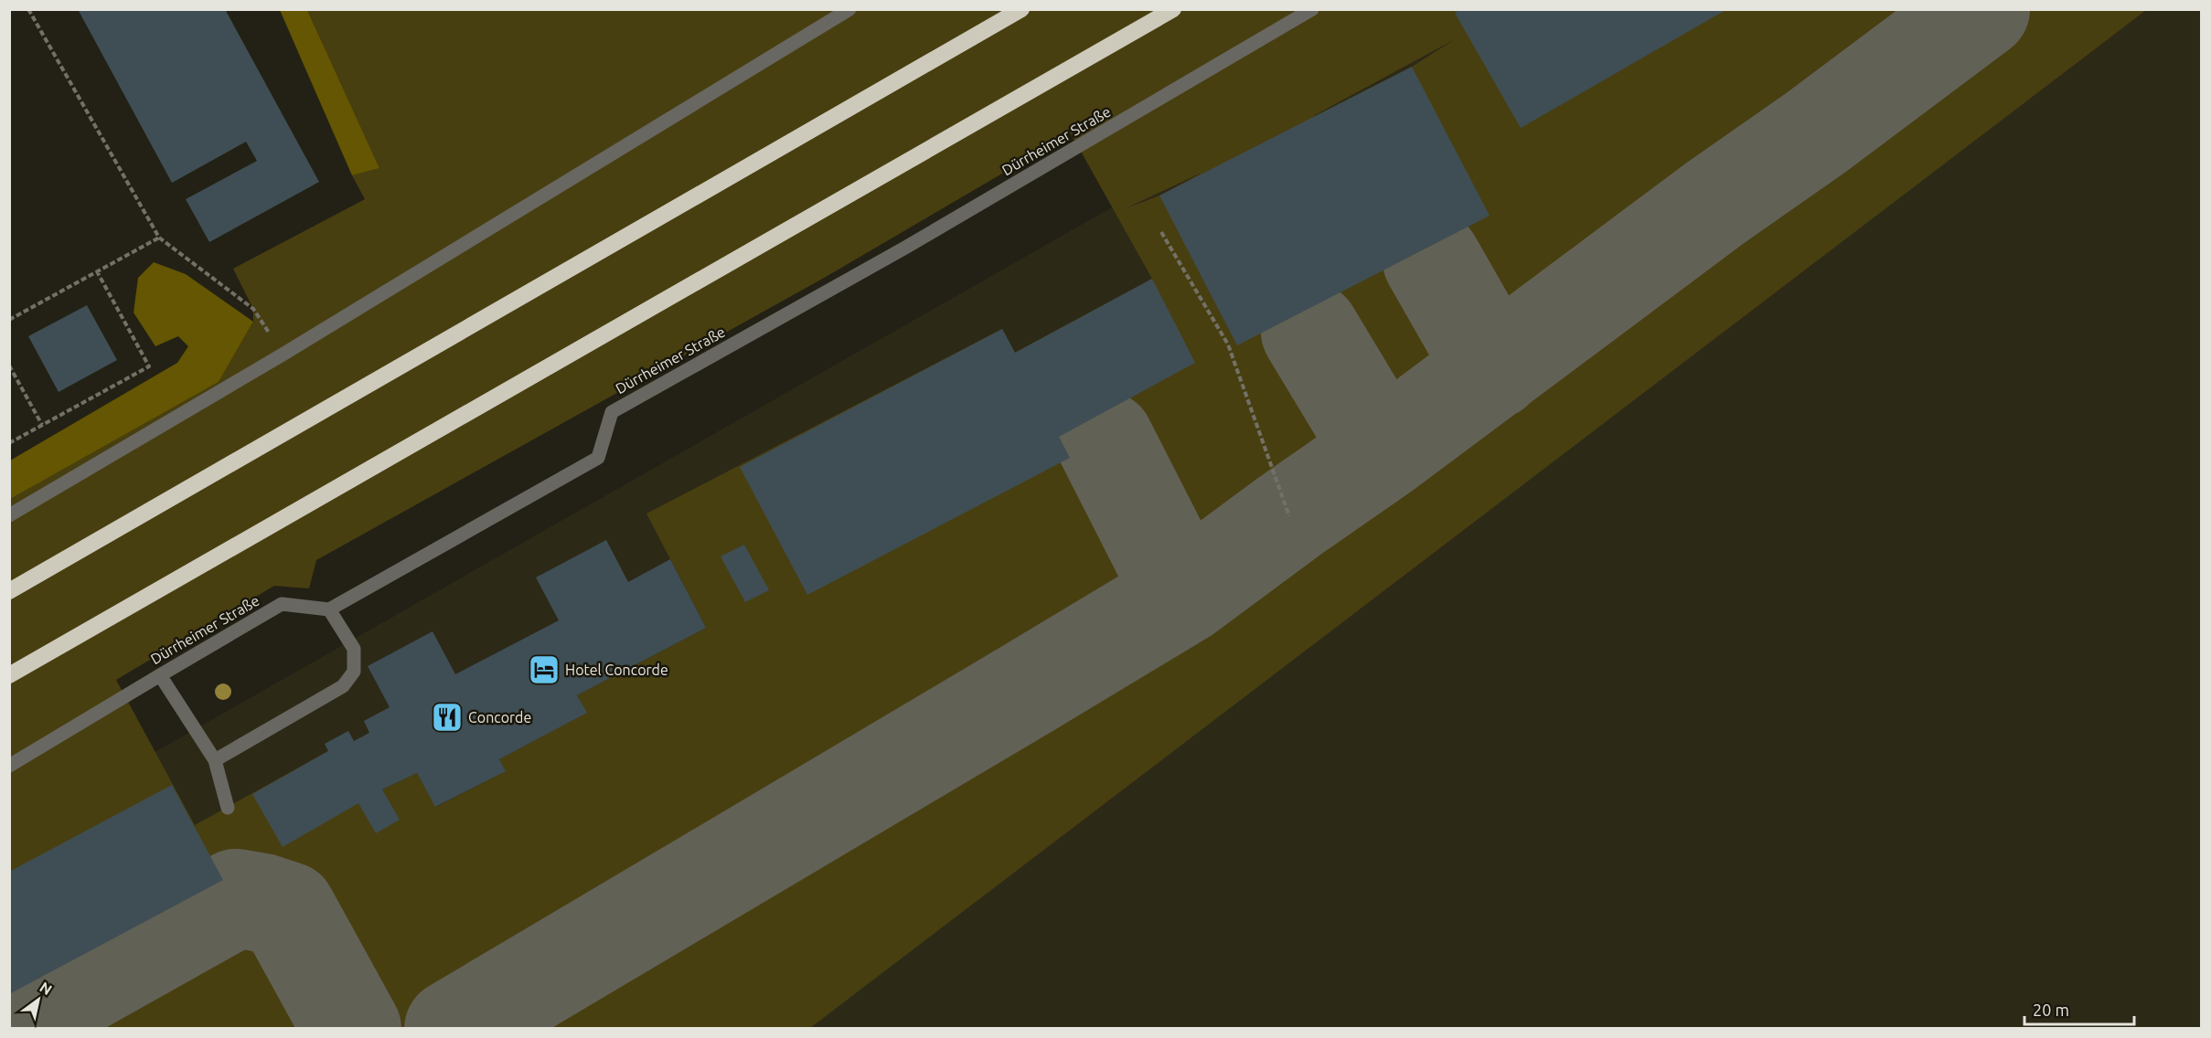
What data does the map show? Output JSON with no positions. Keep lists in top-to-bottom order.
{
  "streets": {
    "street": ["Dürrheimer Straße"]
  },
  "places": {
    "hotel": ["Hotel Concorde"],
    "restaurant": ["Concorde"]
  },
  "scale_bar": "20 m",
  "north": "top right"
}
